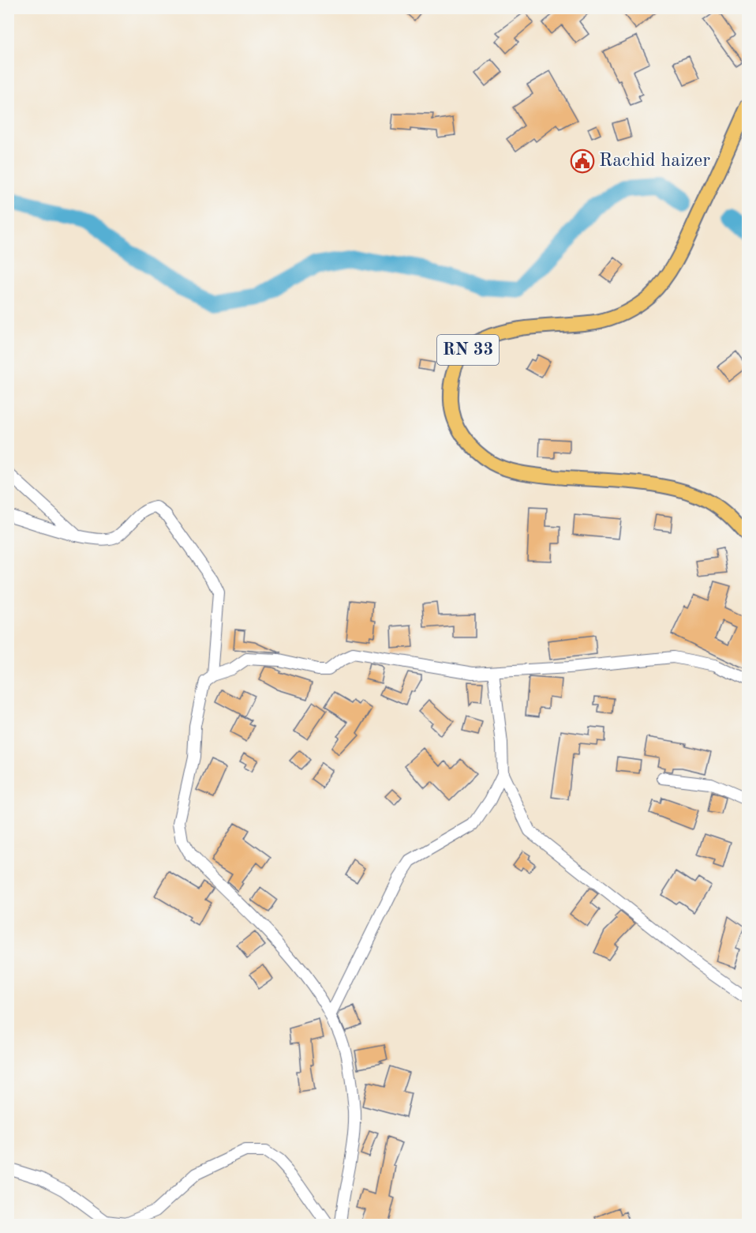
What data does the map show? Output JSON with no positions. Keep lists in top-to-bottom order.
{
  "streets": {
    "main road": ["RN 33"]
  },
  "places": {
    "public building": ["Rachid haizer"]
  }
}
